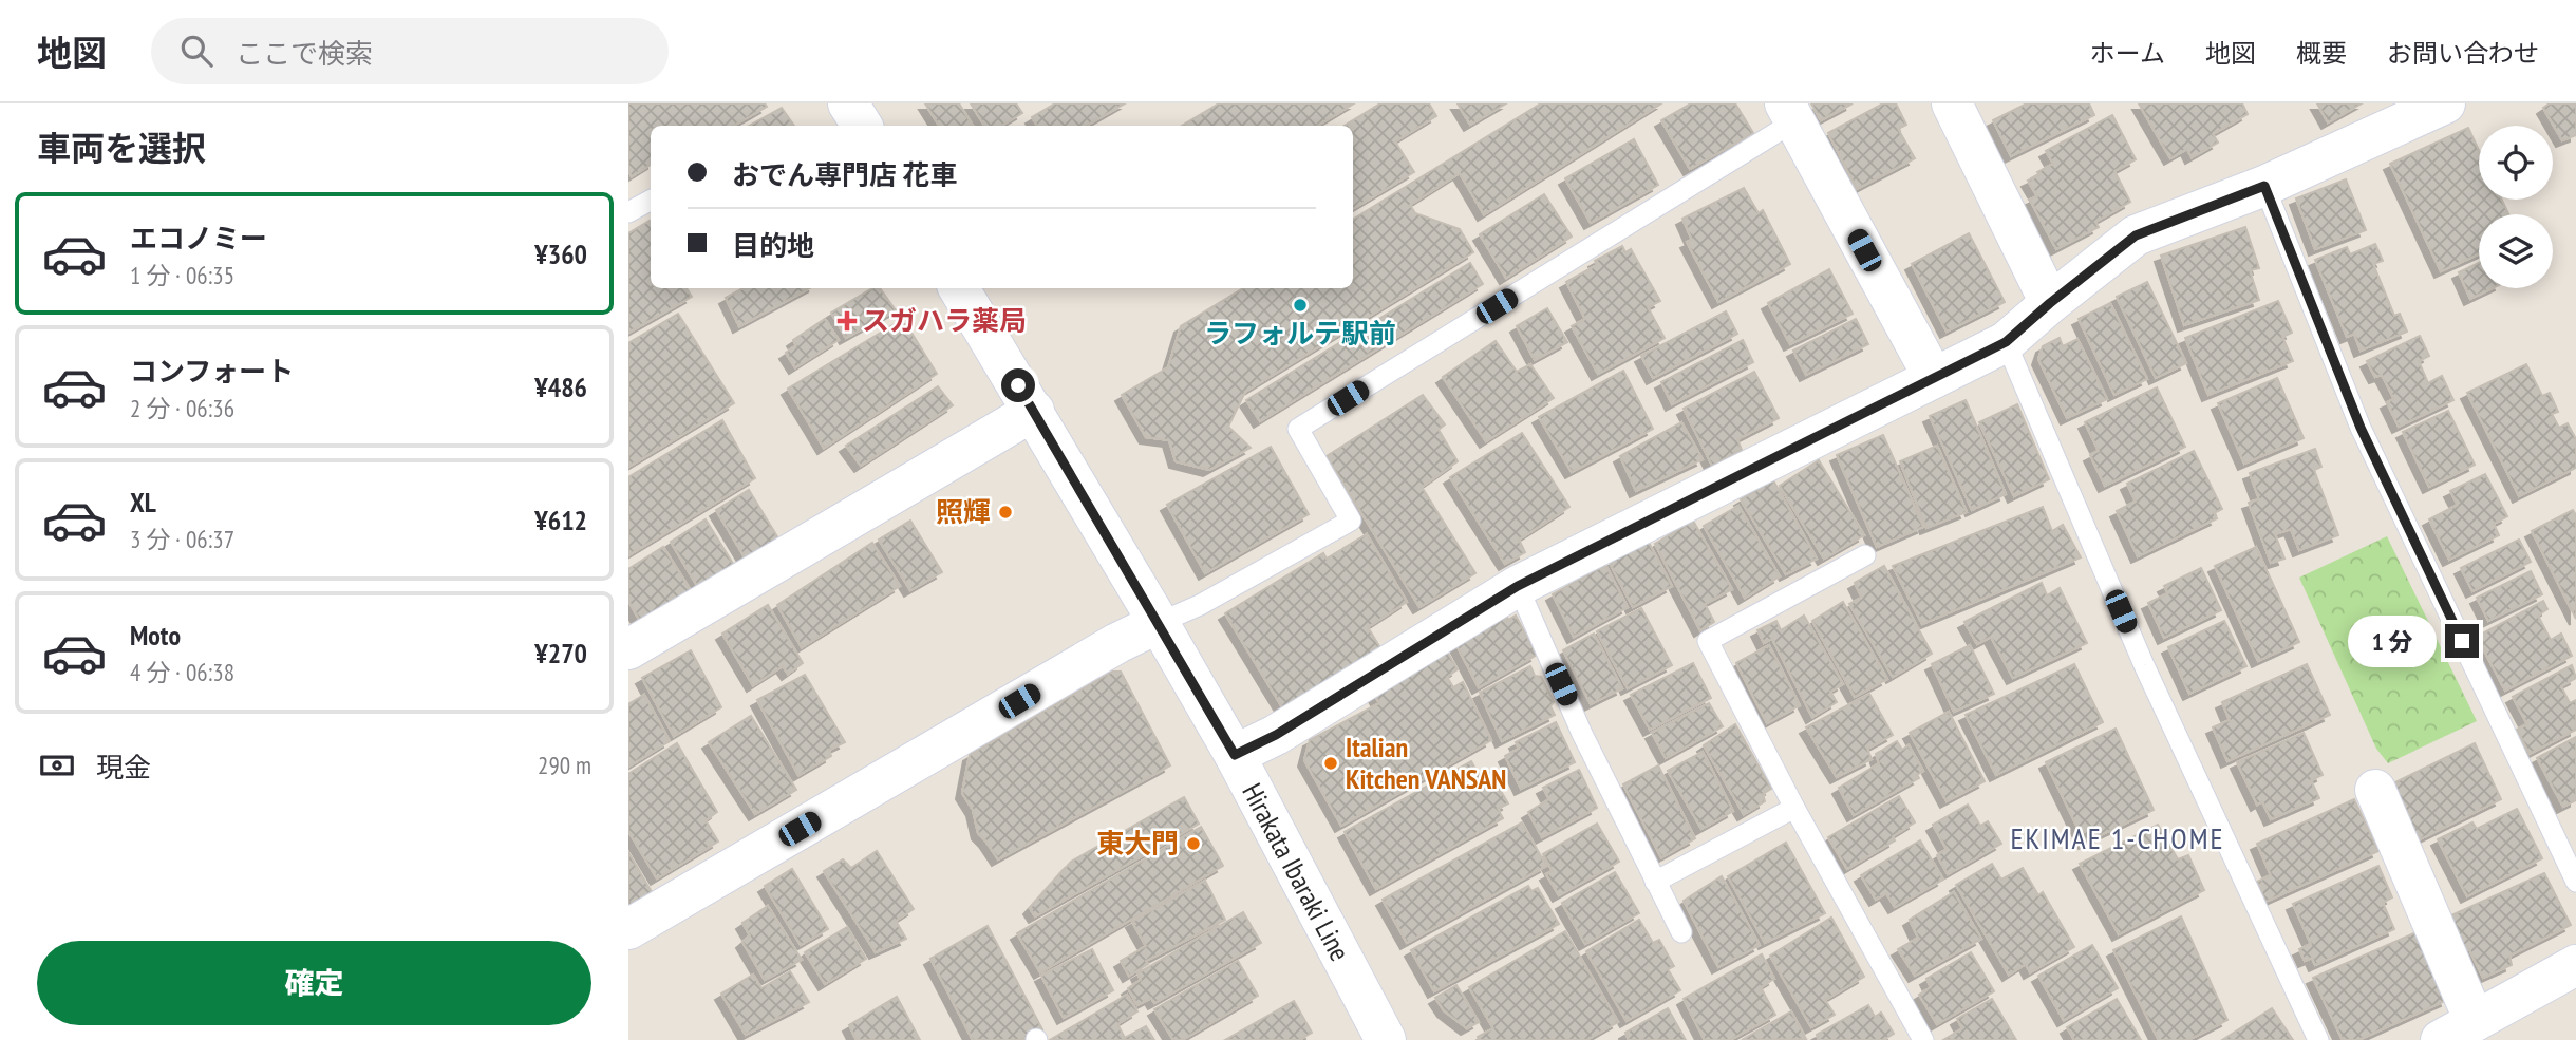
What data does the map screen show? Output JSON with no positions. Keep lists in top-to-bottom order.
{
  "streets": {
    "street": ["Hirakata Ibaraki Line"]
  },
  "districts": ["EKIMAE 1-CHOME"],
  "places": {
    "other": [
      "ラフォルテ駅前",
      "照輝",
      "Italian Kitchen VANSAN",
      "東大門"
    ],
    "health": ["スガハラ薬局"]
  },
  "page": {
    "header": "地図",
    "search": "ここで検索",
    "nav": [
      "ホーム",
      "地図",
      "概要",
      "お問い合わせ"
    ],
    "heading": "車両を選択",
    "banner": ["おでん専門店 花車", "目的地"],
    "list": [
      {
        "name": "エコノミー",
        "note": "1 分 · 06:35",
        "value": "¥360"
      },
      {
        "name": "コンフォート",
        "note": "2 分 · 06:36",
        "value": "¥486"
      },
      {
        "name": "XL",
        "note": "3 分 · 06:37",
        "value": "¥612"
      },
      {
        "name": "Moto",
        "note": "4 分 · 06:38",
        "value": "¥270"
      }
    ],
    "bubble": "1 分",
    "pay": ["現金", "290 m"],
    "buttons": "確定"
  }
}
